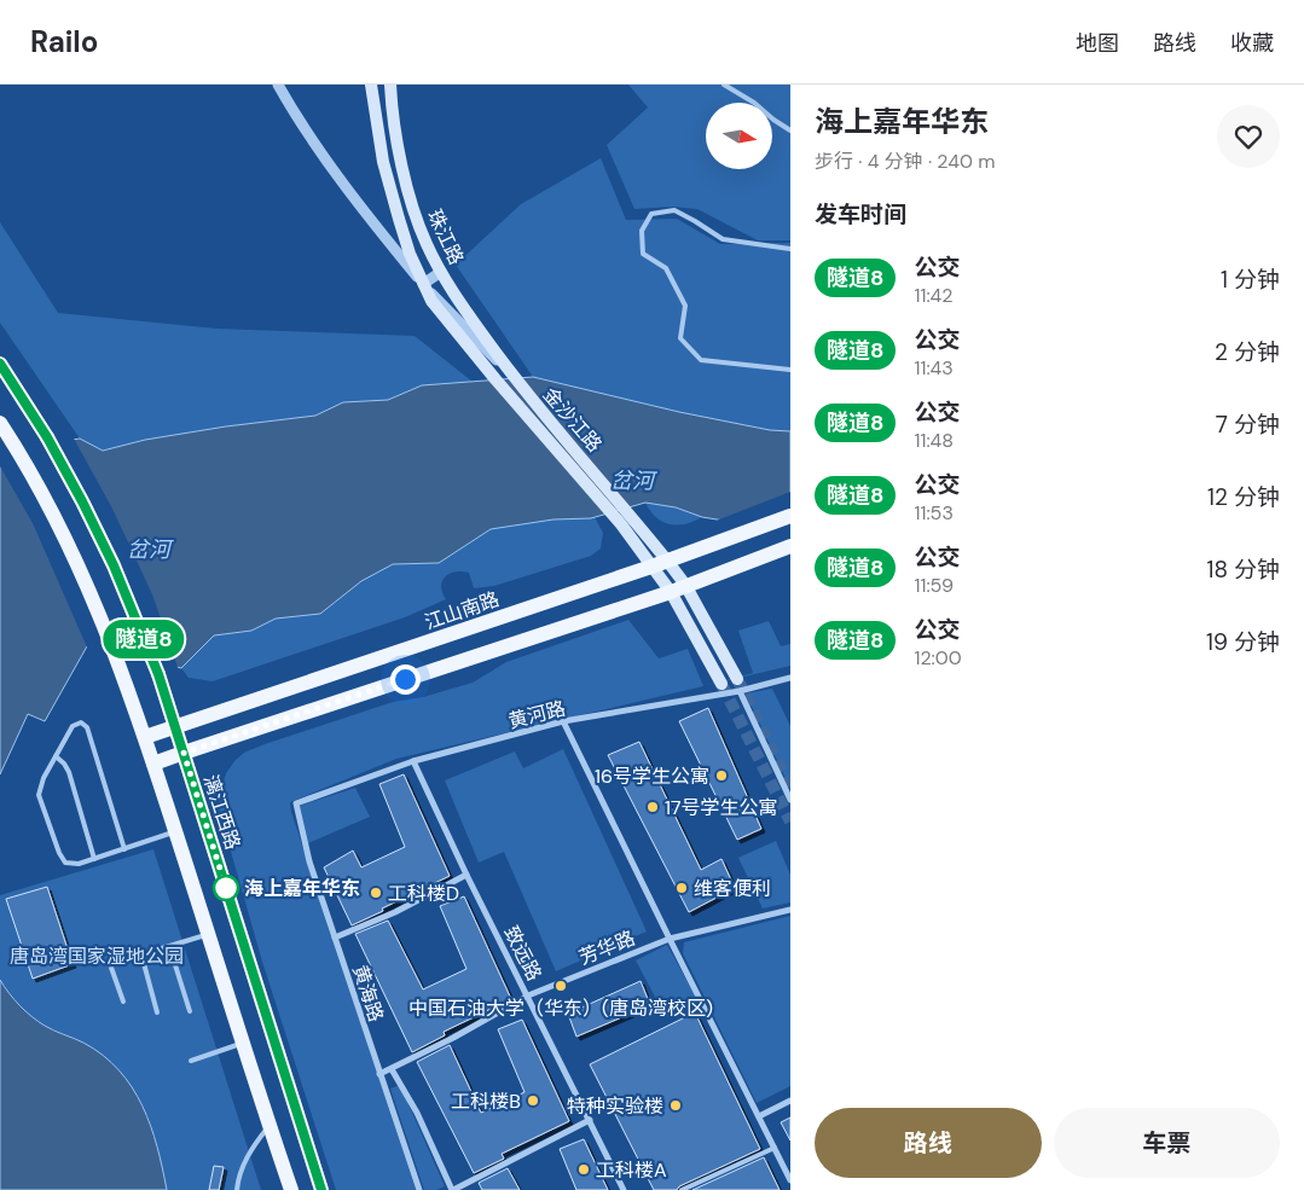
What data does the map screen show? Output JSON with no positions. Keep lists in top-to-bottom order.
{
  "streets": {
    "main road": [
      "珠江路",
      "金沙江路",
      "江山南路",
      "漓江西路"
    ],
    "street": [
      "黄河路",
      "芳华路",
      "致远路",
      "黄海路"
    ]
  },
  "crossings": [
    ["珠江路", "金沙江路"],
    ["金沙江路", "江山南路"],
    ["江山南路", "漓江西路"],
    ["黄河路", "致远路"],
    ["黄河路", "黄海路"],
    ["芳华路", "致远路"],
    ["芳华路", "黄海路"]
  ],
  "water": ["岔河"],
  "parks": ["唐岛湾国家湿地公园"],
  "places": [
    "16号学生公寓",
    "17号学生公寓",
    "海上嘉年华东",
    "维客便利",
    "工科楼D",
    "中国石油大学（华东）(唐岛湾校区)",
    "工科楼B",
    "特种实验楼",
    "工科楼A"
  ],
  "lines": ["bus line 隧道8"],
  "north": "right",
  "page": {
    "header": "Railo",
    "nav": ["地图", "路线", "收藏"],
    "on_map": "隧道8",
    "heading": [
      ["海上嘉年华东", "步行 · 4 分钟 · 240 m"],
      "发车时间"
    ],
    "list": [
      {
        "mark": "隧道8",
        "name": "公交",
        "note": "11:42",
        "value": "1 分钟"
      },
      {
        "mark": "隧道8",
        "name": "公交",
        "note": "11:43",
        "value": "2 分钟"
      },
      {
        "mark": "隧道8",
        "name": "公交",
        "note": "11:48",
        "value": "7 分钟"
      },
      {
        "mark": "隧道8",
        "name": "公交",
        "note": "11:53",
        "value": "12 分钟"
      },
      {
        "mark": "隧道8",
        "name": "公交",
        "note": "11:59",
        "value": "18 分钟"
      },
      {
        "mark": "隧道8",
        "name": "公交",
        "note": "12:00",
        "value": "19 分钟"
      }
    ],
    "buttons": ["路线", "车票"]
  }
}
